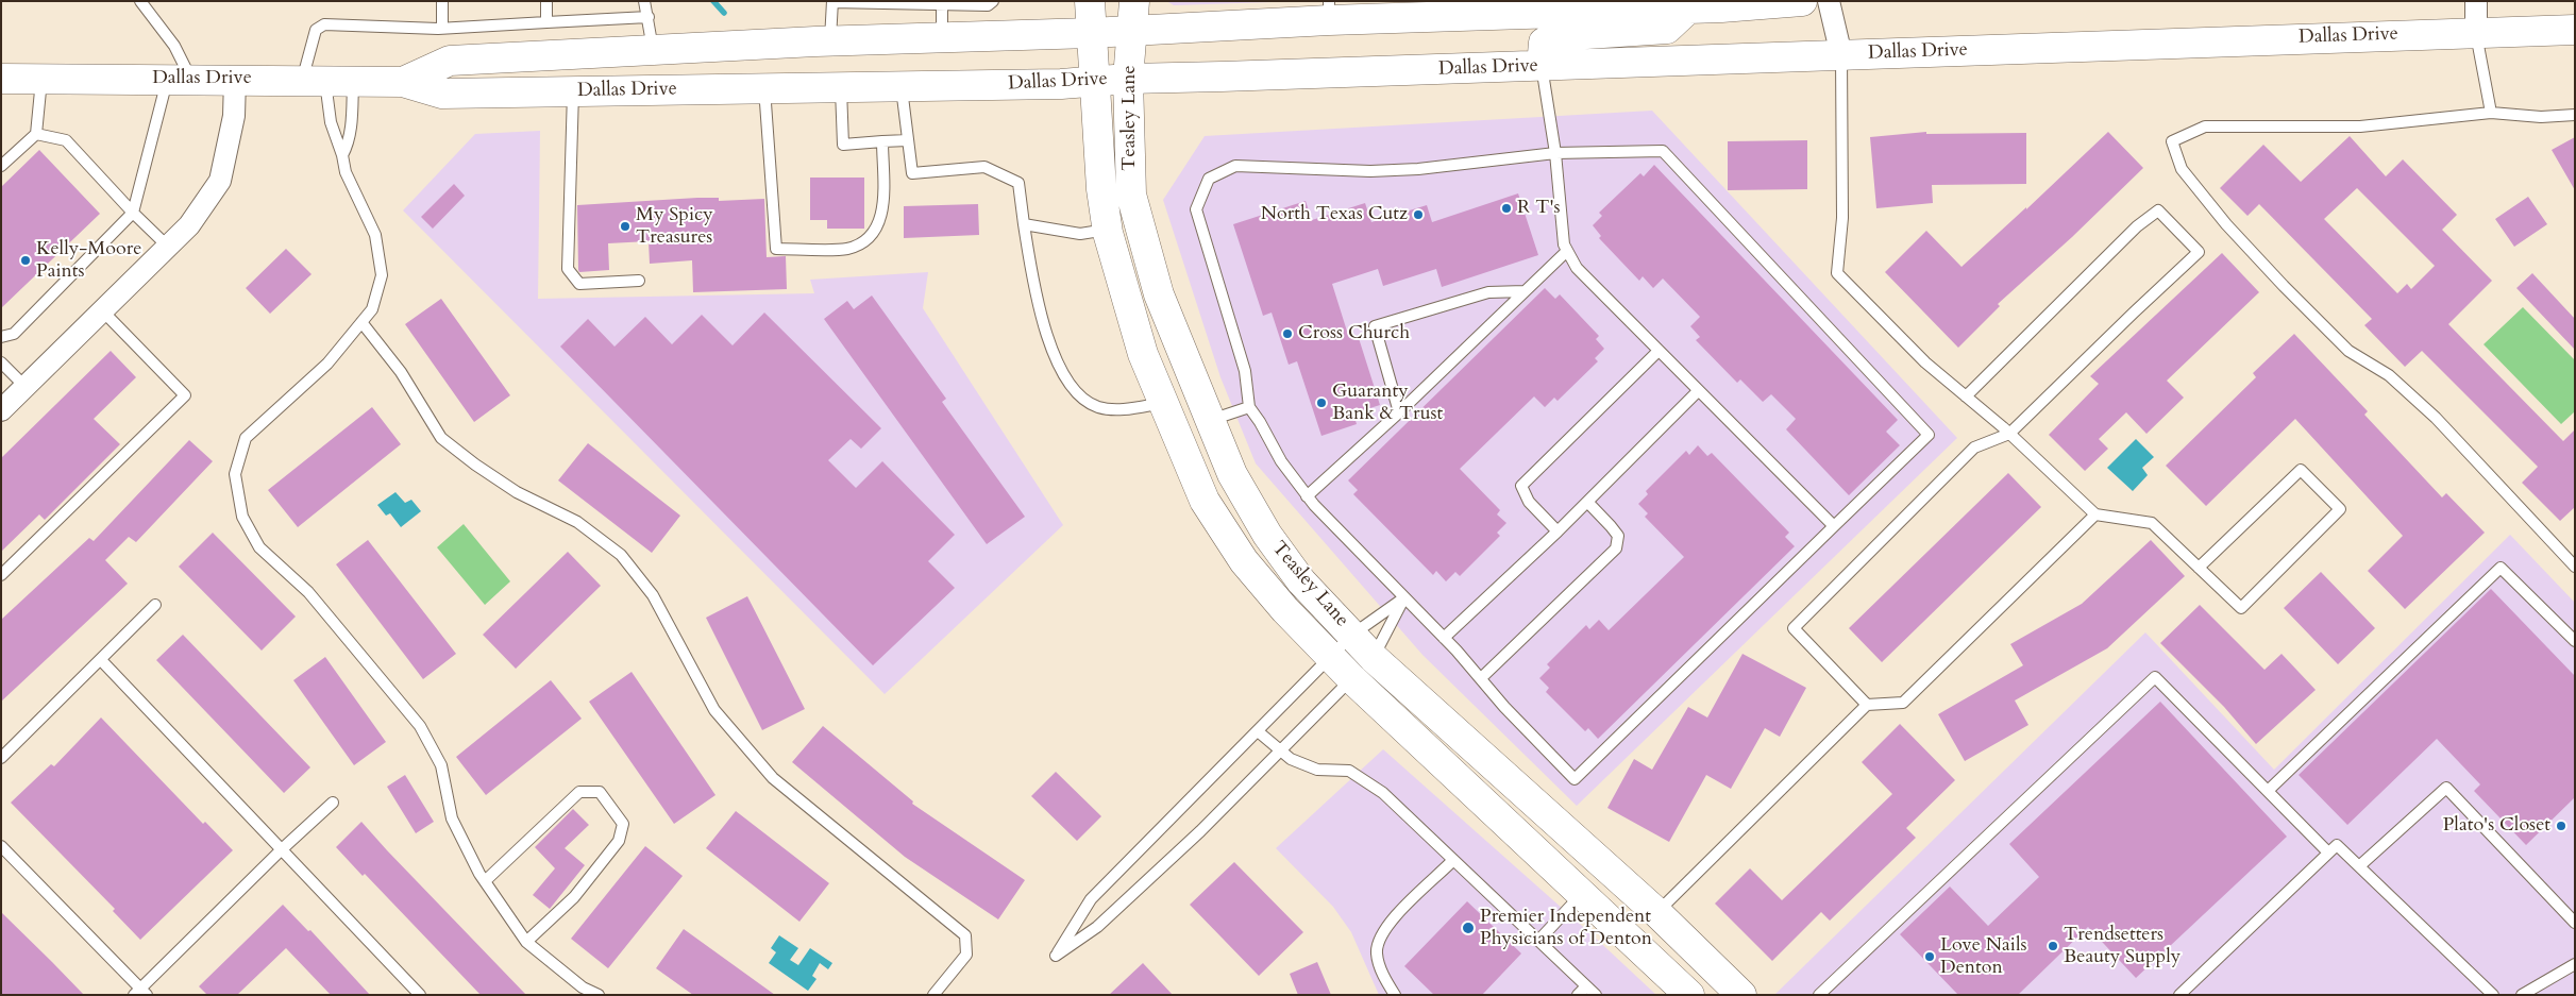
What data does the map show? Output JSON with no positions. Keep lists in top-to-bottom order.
{
  "streets": {
    "main road": ["Dallas Drive", "Teasley Lane"]
  },
  "crossings": [
    ["Dallas Drive", "Teasley Lane"]
  ],
  "places": [
    "R T's",
    "North Texas Cutz",
    "My Spicy Treasures",
    "Kelly-Moore Paints",
    "Cross Church",
    "Guaranty Bank & Trust",
    "Plato's Closet",
    "Premier Independent Physicians of Denton",
    "Trendsetters Beauty Supply",
    "Love Nails Denton"
  ]
}
